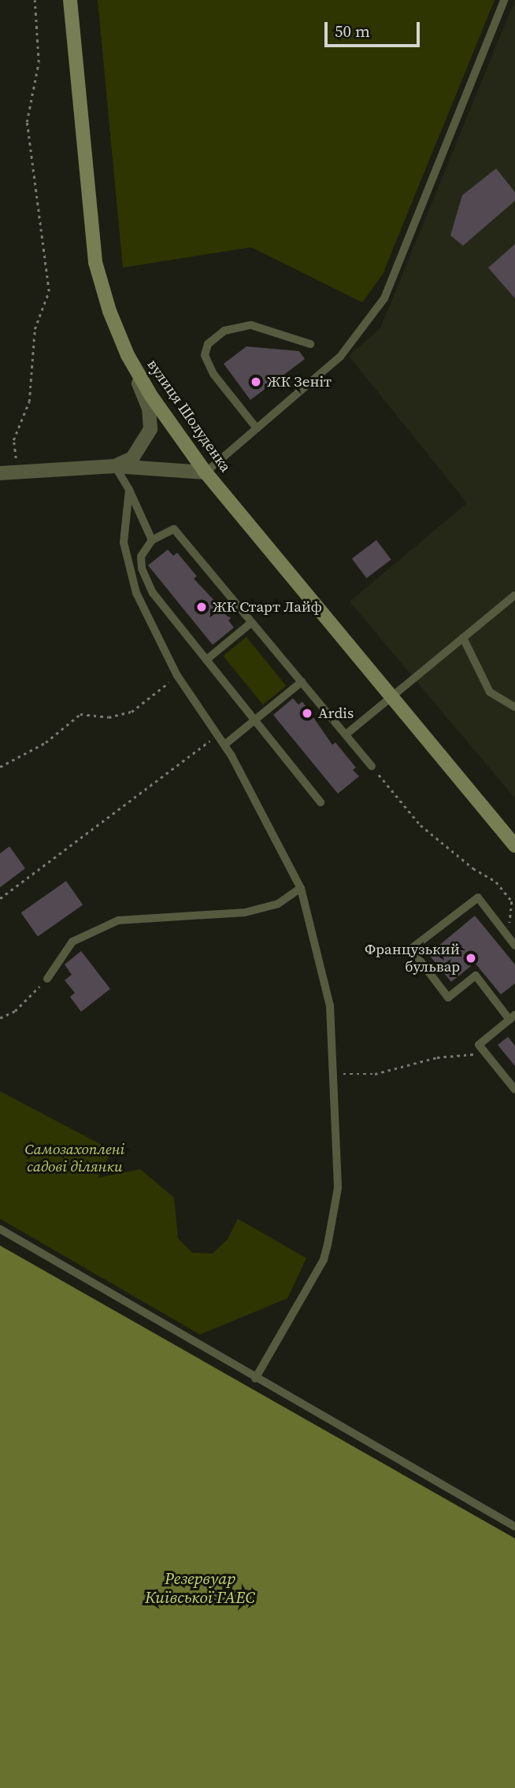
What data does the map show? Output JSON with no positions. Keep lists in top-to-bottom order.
{
  "streets": {
    "main road": ["вулиця Шолуденка"]
  },
  "water": ["Резервуар Київської ГАЕС"],
  "parks": ["Самозахоплені садові ділянки"],
  "places": [
    "ЖК Зеніт",
    "ЖК Старт Лайф",
    "Ardis",
    "Французький бульвар"
  ],
  "scale_bar": "50 m"
}
